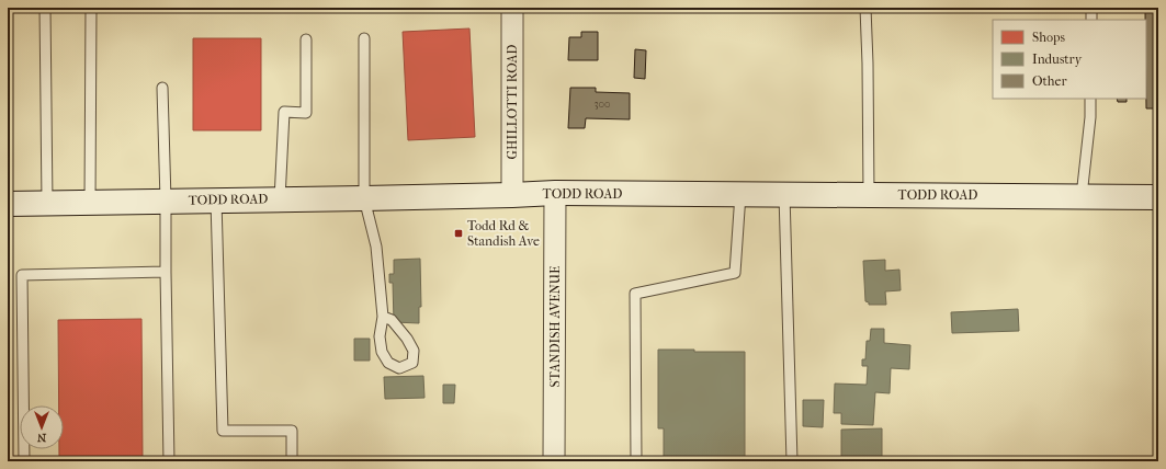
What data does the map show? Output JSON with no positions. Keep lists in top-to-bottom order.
{
  "streets": {
    "main road": ["TODD ROAD"],
    "street": ["GHILLOTTI ROAD", "STANDISH AVENUE"]
  },
  "crossings": [
    ["GHILLOTTI ROAD", "TODD ROAD"],
    ["TODD ROAD", "STANDISH AVENUE"]
  ],
  "places": {
    "transit": ["Todd Rd & Standish Ave"]
  },
  "house_numbers": ["300"],
  "legend": ["Shops", "Industry", "Other"],
  "north": "bottom"
}
